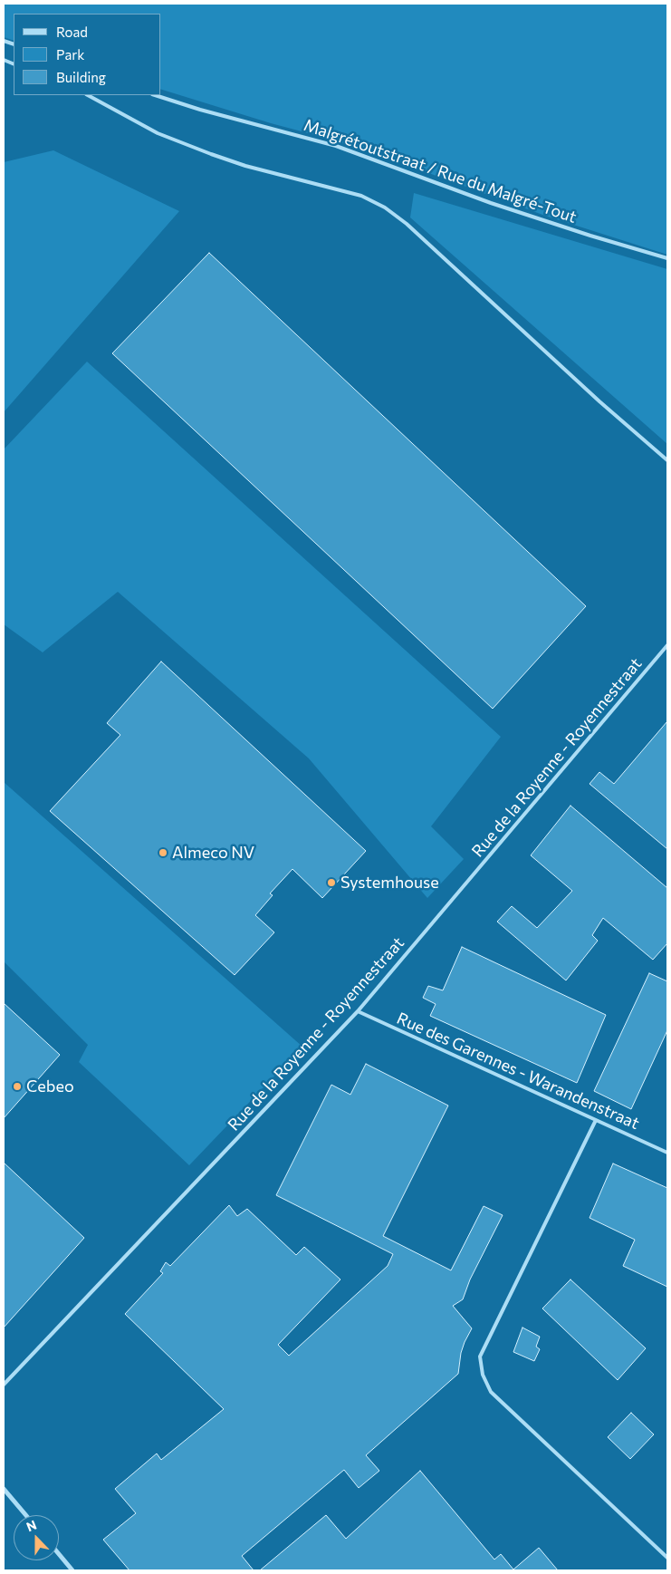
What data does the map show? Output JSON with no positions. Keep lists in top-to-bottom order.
{
  "streets": {
    "lane": ["Malgrétoutstraat / Rue du Malgré-Tout", "Rue de la Royenne - Royennestraat", "Rue des Garennes - Warandenstraat"]
  },
  "crossings": [
    ["Rue de la Royenne - Royennestraat", "Rue des Garennes - Warandenstraat"]
  ],
  "places": ["Almeco NV", "Systemhouse", "Cebeo"],
  "legend": ["Road", "Park", "Building"],
  "north": "top"
}
